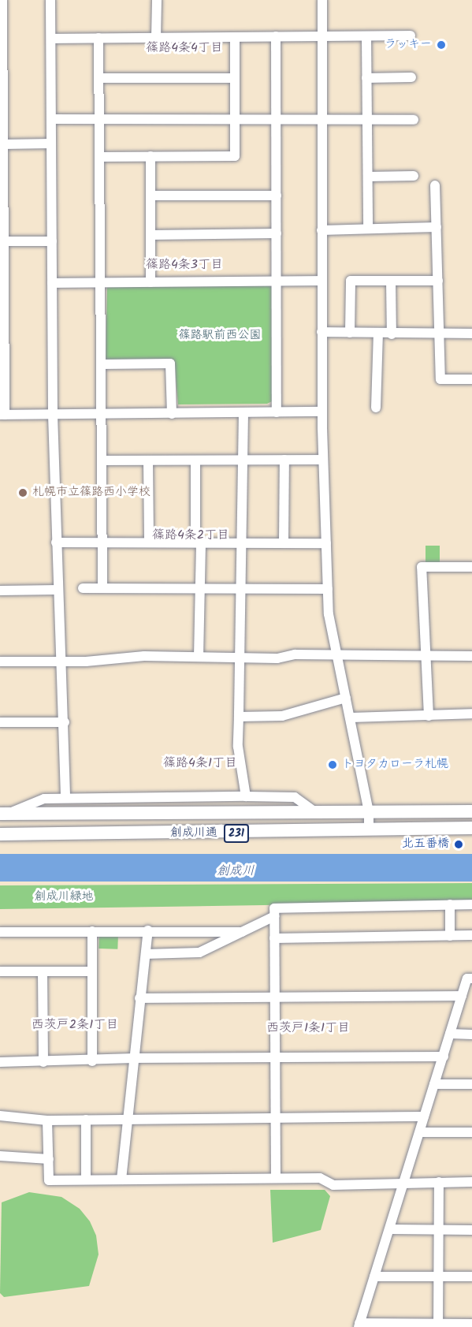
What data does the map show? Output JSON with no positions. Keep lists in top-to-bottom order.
{
  "streets": {
    "highway": ["創成川通", "231"]
  },
  "districts": [
    "篠路4条4丁目",
    "篠路4条3丁目",
    "篠路4条2丁目",
    "篠路4条1丁目",
    "西茨戸2条1丁目",
    "西茨戸1条1丁目"
  ],
  "water": ["創成川"],
  "parks": ["篠路駅前西公園", "創成川緑地"],
  "places": [
    "ラッキー",
    "札幌市立篠路西小学校",
    "トヨタカローラ札幌",
    "北五番橋"
  ]
}
